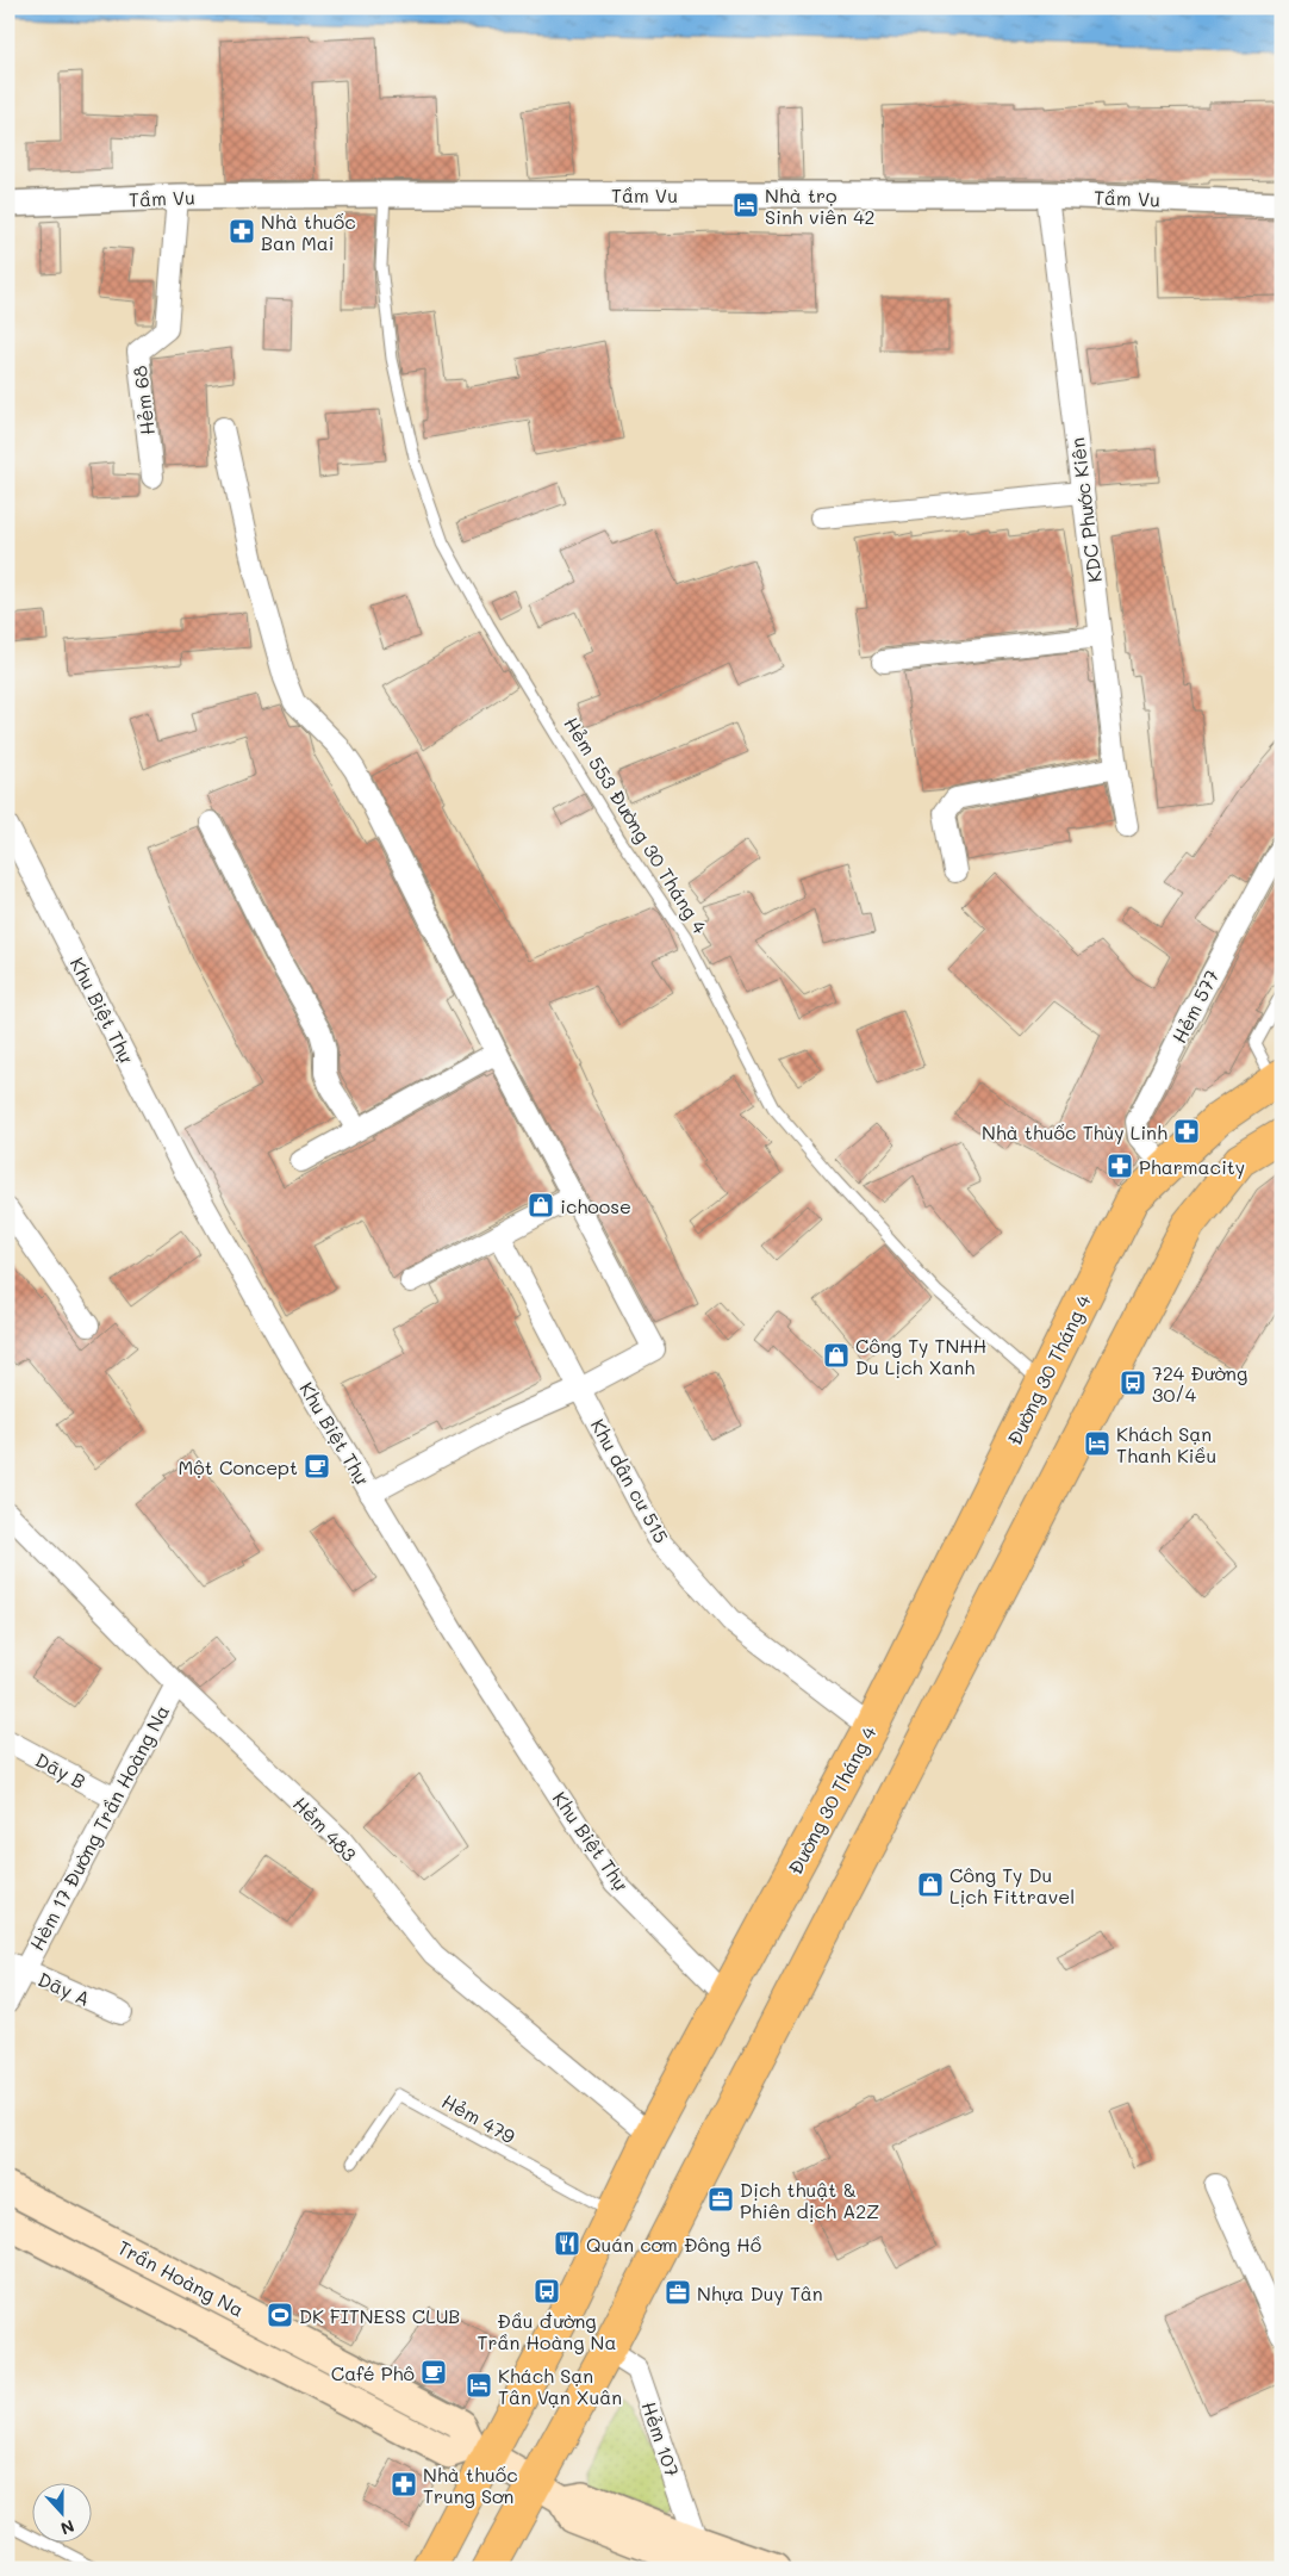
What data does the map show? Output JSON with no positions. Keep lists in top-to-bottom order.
{
  "streets": {
    "main road": ["Đường 30 Tháng 4", "Trần Hoàng Na"],
    "street": [
      "Tầm Vu",
      "Hẻm 68",
      "KDC Phước Kiên",
      "Hẻm 577",
      "Khu Biệt Thự",
      "Khu dân cư 515",
      "Dãy B",
      "Hèm 17 Đường Trần Hoàng Na",
      "Hẻm 483",
      "Dãy A",
      "Hẻm 107"
    ],
    "lane": ["Hẻm 553 Đường 30 Tháng 4", "Hẻm 479"]
  },
  "crossings": [
    ["Tầm Vu", "Hẻm 68"],
    ["Tầm Vu", "KDC Phước Kiên"],
    ["Tầm Vu", "Hẻm 553 Đường 30 Tháng 4"],
    ["Hẻm 553 Đường 30 Tháng 4", "Đường 30 Tháng 4"],
    ["Hẻm 577", "Đường 30 Tháng 4"],
    ["Khu Biệt Thự", "Đường 30 Tháng 4"],
    ["Đường 30 Tháng 4", "Khu dân cư 515"],
    ["Đường 30 Tháng 4", "Hẻm 483"],
    ["Đường 30 Tháng 4", "Hẻm 479"],
    ["Đường 30 Tháng 4", "Trần Hoàng Na"],
    ["Dãy B", "Hèm 17 Đường Trần Hoàng Na"],
    ["Hèm 17 Đường Trần Hoàng Na", "Hẻm 483"],
    ["Hèm 17 Đường Trần Hoàng Na", "Dãy A"],
    ["Trần Hoàng Na", "Hẻm 107"]
  ],
  "places": {
    "hotel": ["Nhà trọ Sinh viên 42", "Khách Sạn Thanh Kiều", "Khách Sạn Tân Vạn Xuân"],
    "pharmacy": [
      "Nhà thuốc Ban Mai",
      "Nhà thuốc Thùy Linh",
      "Pharmacity",
      "Nhà thuốc Trung Sơn"
    ],
    "shop": ["ichoose", "Công Ty TNHH Du Lịch Xanh", "Công Ty Du Lịch Fittravel"],
    "bus stop": ["724 Đường 30/4", "Đầu đường Trần Hoàng Na"],
    "cafe": ["Một Concept", "Café Phô"],
    "office": ["Dịch thuật & Phiên dịch A2Z", "Nhựa Duy Tân"],
    "restaurant": ["Quán cơm Đông Hồ"],
    "sports": ["DK FITNESS CLUB"]
  },
  "north": "bottom"
}
